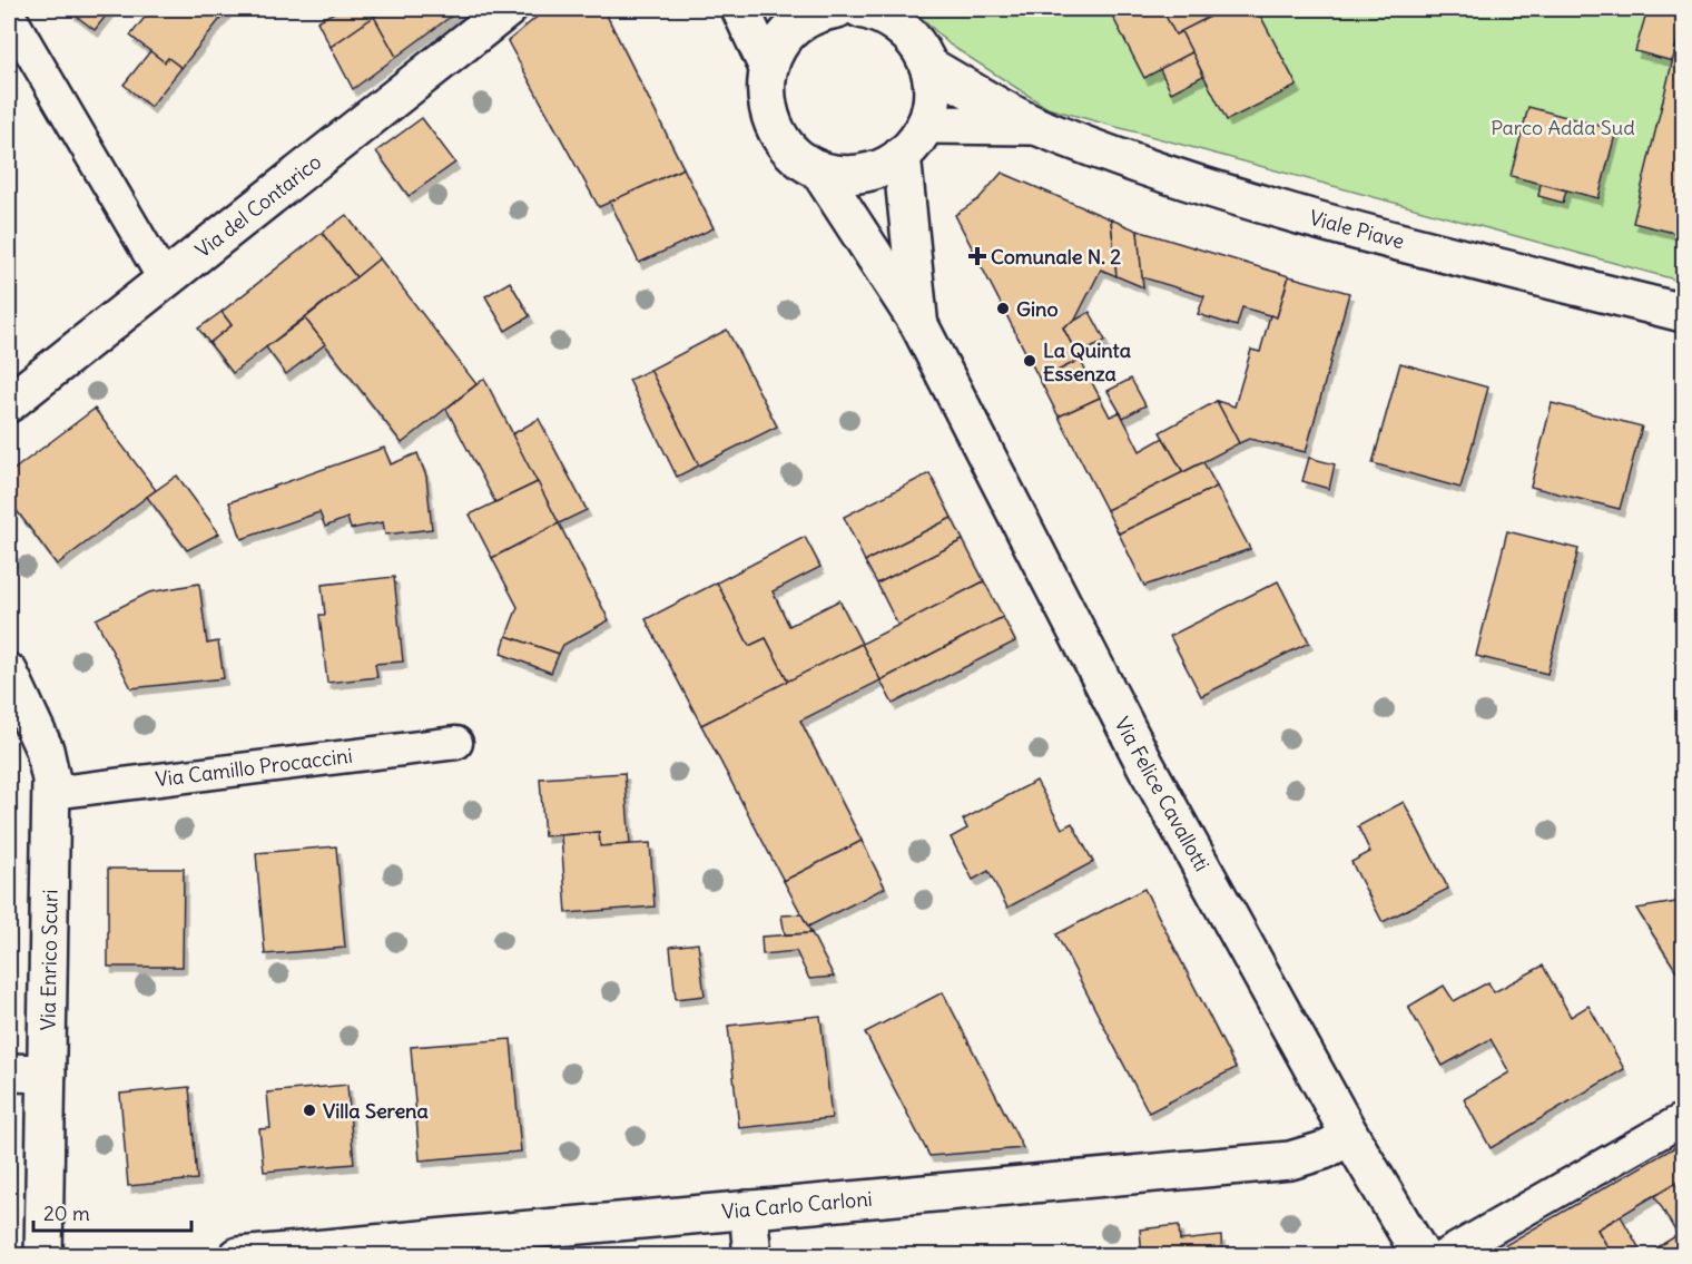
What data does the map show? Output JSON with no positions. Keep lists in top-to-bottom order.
{
  "streets": {
    "street": [
      "Via del Contarico",
      "Viale Piave",
      "Via Felice Cavallotti",
      "Via Enrico Scuri",
      "Via Carlo Carloni"
    ],
    "lane": ["Via Camillo Procaccini"]
  },
  "crossings": [
    ["Via Camillo Procaccini", "Via Enrico Scuri"],
    ["Via Felice Cavallotti", "Via Carlo Carloni"]
  ],
  "parks": ["Parco Adda Sud"],
  "places": {
    "health": ["Comunale N. 2"],
    "other": ["Gino", "La Quinta Essenza", "Villa Serena"]
  },
  "scale_bar": "20 m"
}
